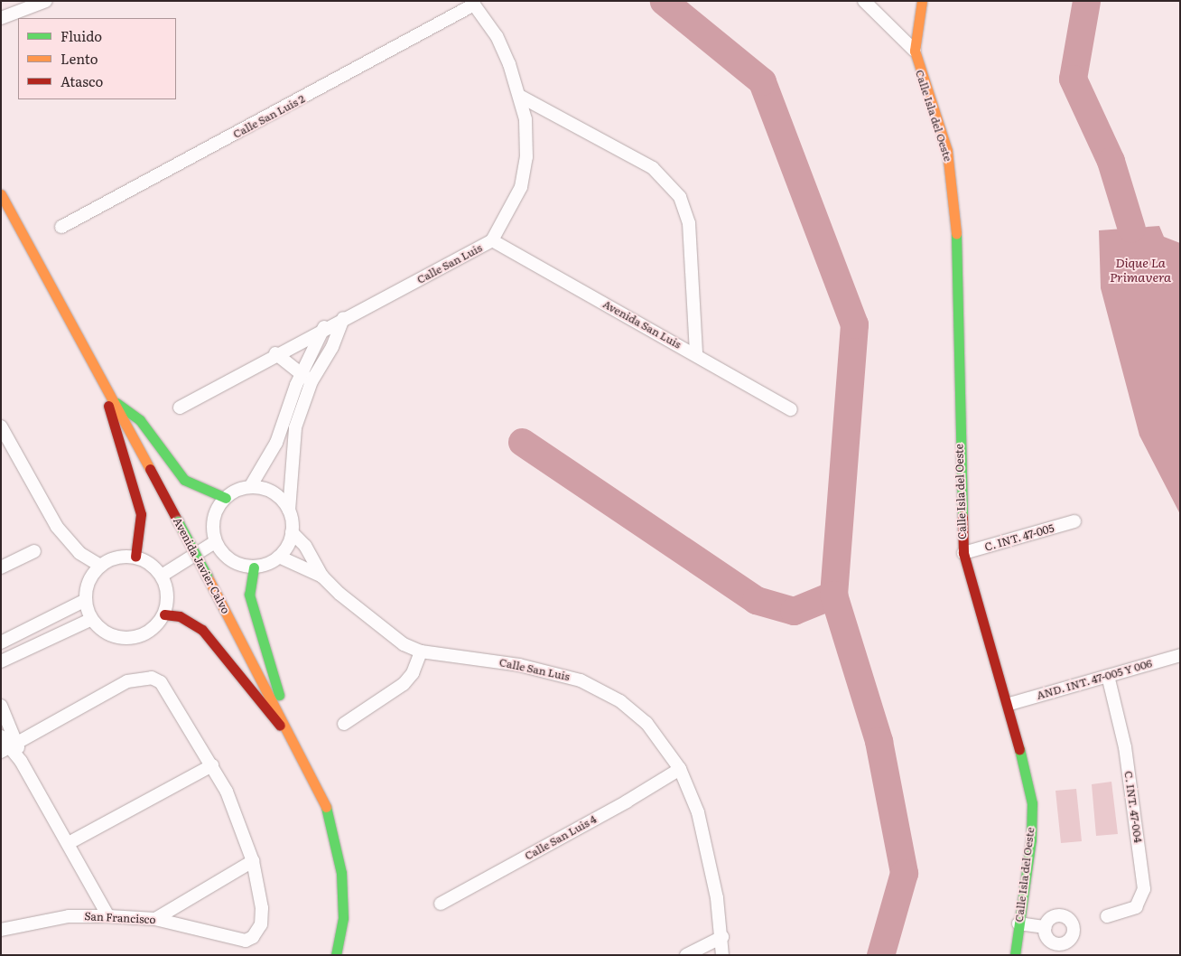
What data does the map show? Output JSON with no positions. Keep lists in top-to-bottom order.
{
  "streets": {
    "street": [
      "Calle Isla del Oeste",
      "Calle San Luis 2",
      "Calle San Luis",
      "Avenida San Luis",
      "C. INT. 47-005",
      "Avenida Javier Calvo",
      "AND. INT. 47-005 Y 006",
      "C. INT. 47-004",
      "Calle San Luis 4",
      "San Francisco"
    ]
  },
  "crossings": [
    ["Calle Isla del Oeste", "C. INT. 47-005"],
    ["Calle Isla del Oeste", "AND. INT. 47-005 Y 006"],
    ["Calle San Luis 2", "Calle San Luis"],
    ["Calle San Luis", "Avenida San Luis"],
    ["Calle San Luis", "Calle San Luis 4"],
    ["AND. INT. 47-005 Y 006", "C. INT. 47-004"]
  ],
  "water": ["Dique La Primavera"],
  "legend": ["Fluido", "Lento", "Atasco"]
}
